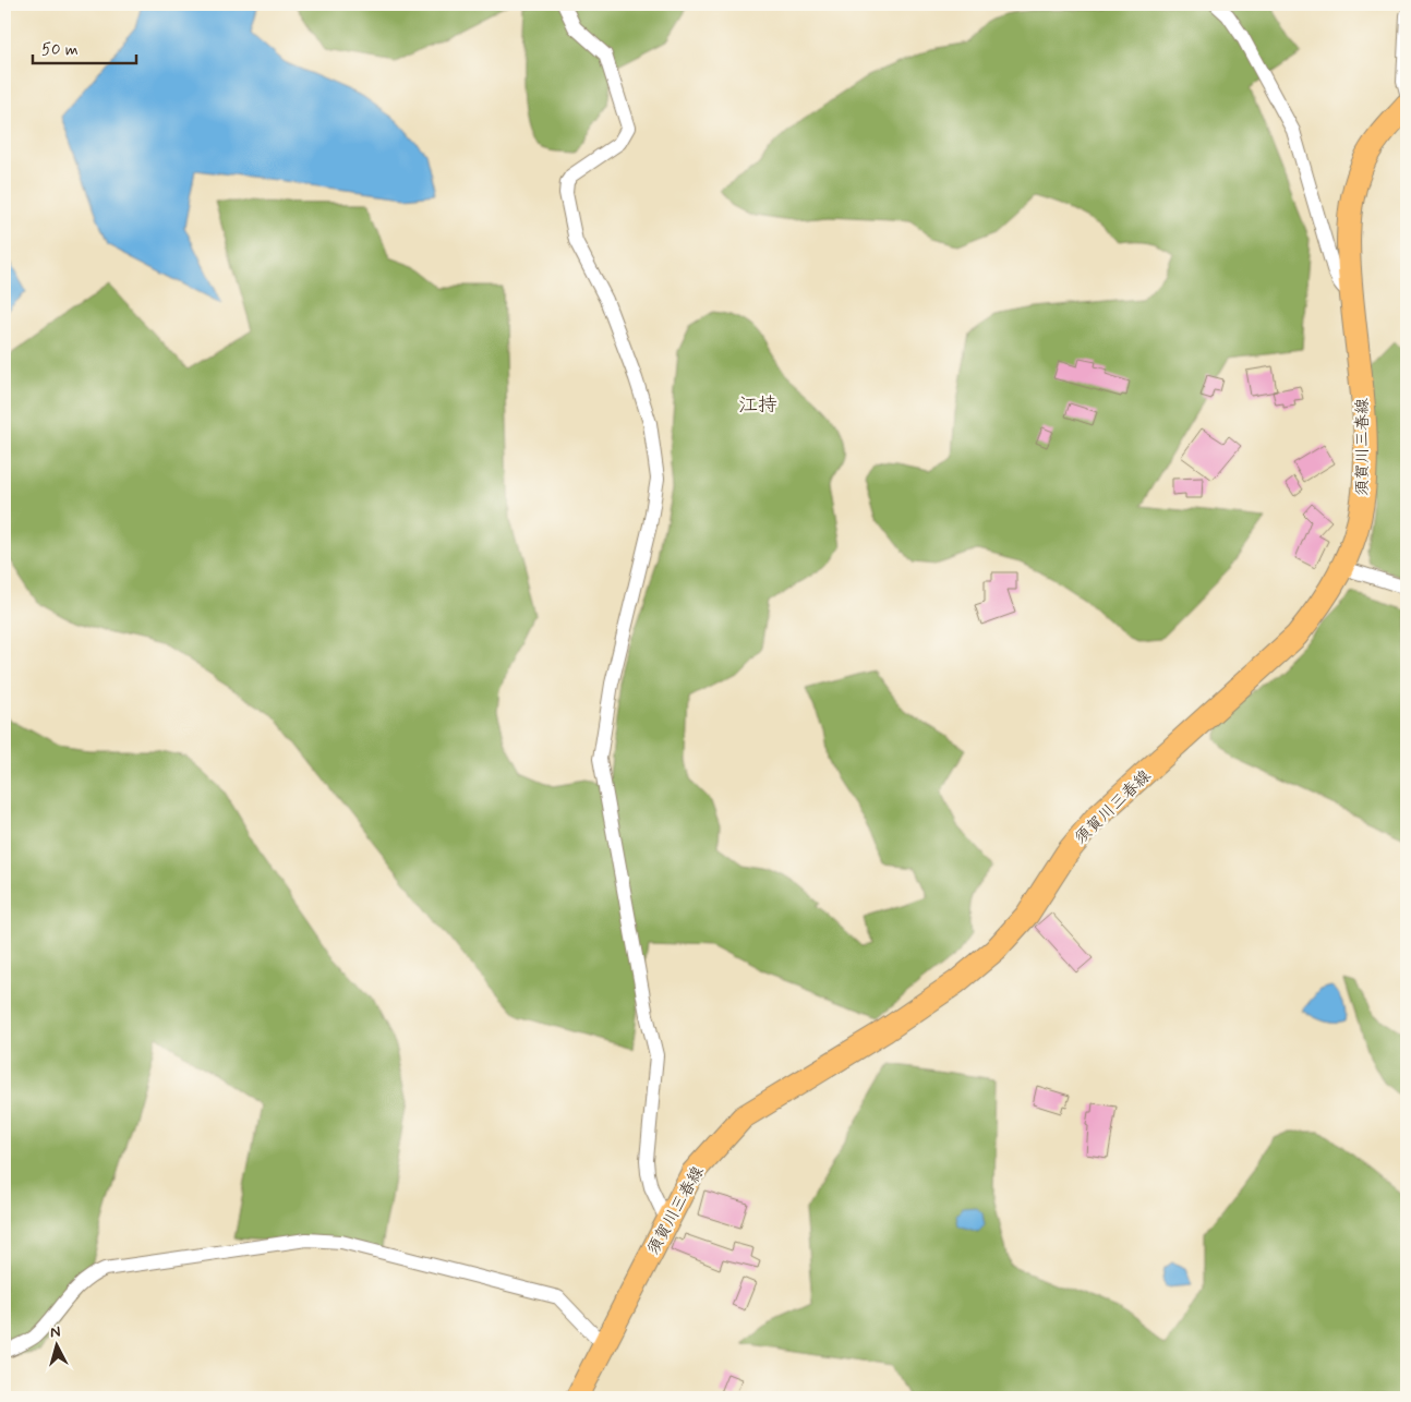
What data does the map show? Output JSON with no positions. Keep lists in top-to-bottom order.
{
  "streets": {
    "main road": ["須賀川三春線"]
  },
  "districts": ["江持"],
  "scale_bar": "50 m",
  "north": "top"
}
